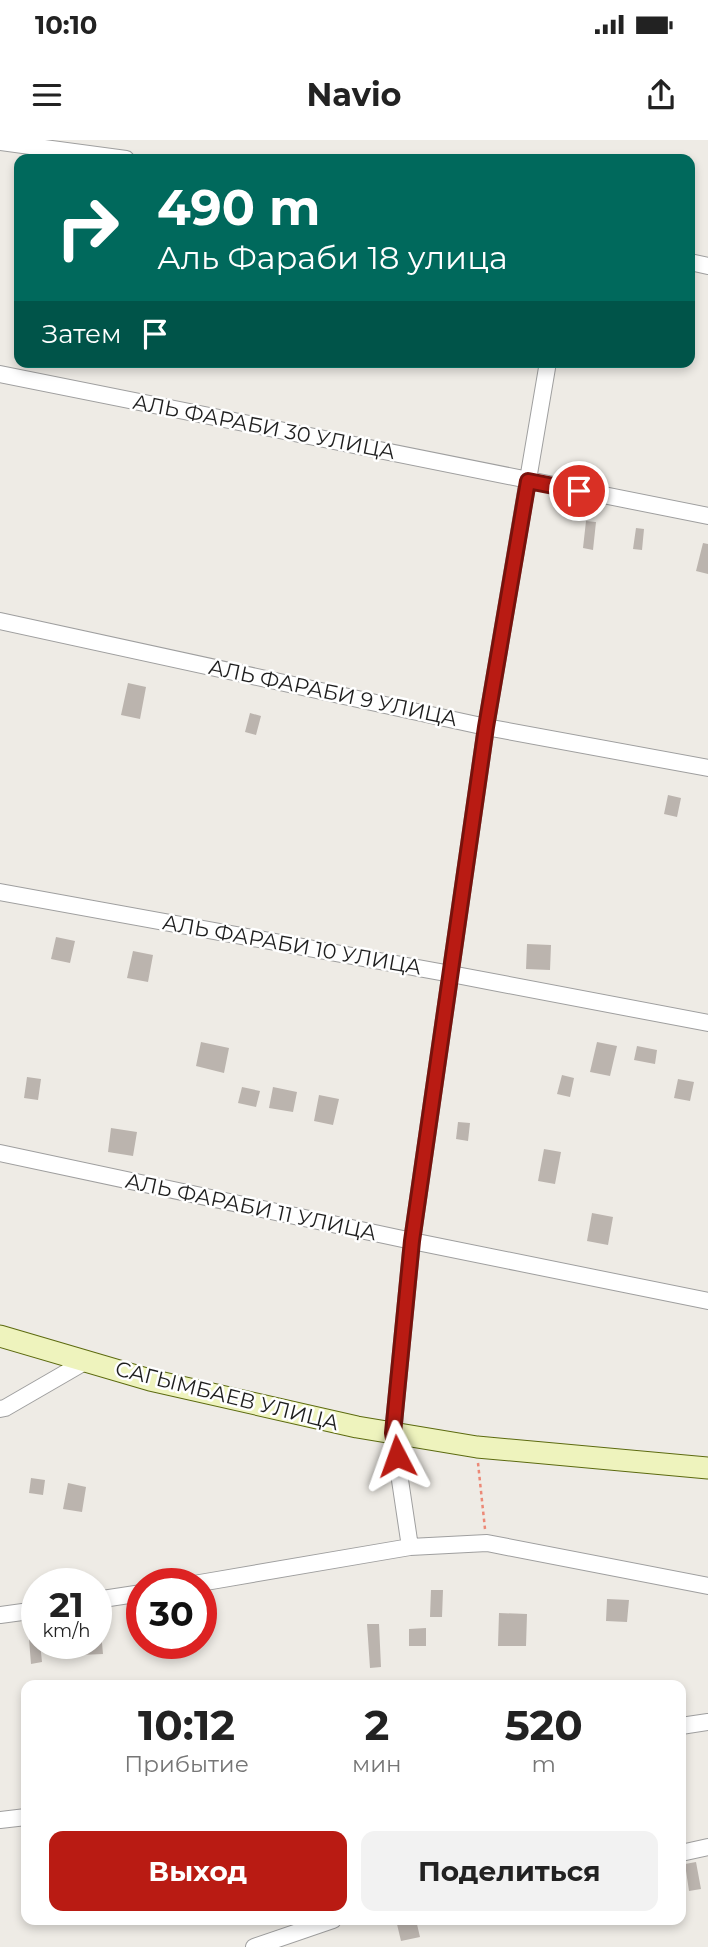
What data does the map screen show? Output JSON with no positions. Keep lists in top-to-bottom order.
{
  "streets": {
    "street": [
      "АЛЬ ФАРАБИ 30 УЛИЦА",
      "АЛЬ ФАРАБИ 9 УЛИЦА",
      "АЛЬ ФАРАБИ 10 УЛИЦА",
      "АЛЬ ФАРАБИ 11 УЛИЦА",
      "САГЫМБАЕВ УЛИЦА"
    ]
  },
  "page": {
    "status": "10:10",
    "header": "Navio",
    "turn": ["490 m", "Аль Фараби 18 улица"],
    "then": "Затем",
    "speed": "21 km/h",
    "limit": "30",
    "eta": [
      "10:12",
      "Прибытие",
      "2",
      "мин",
      "520",
      "m"
    ],
    "buttons": ["Выход", "Поделиться"]
  }
}
